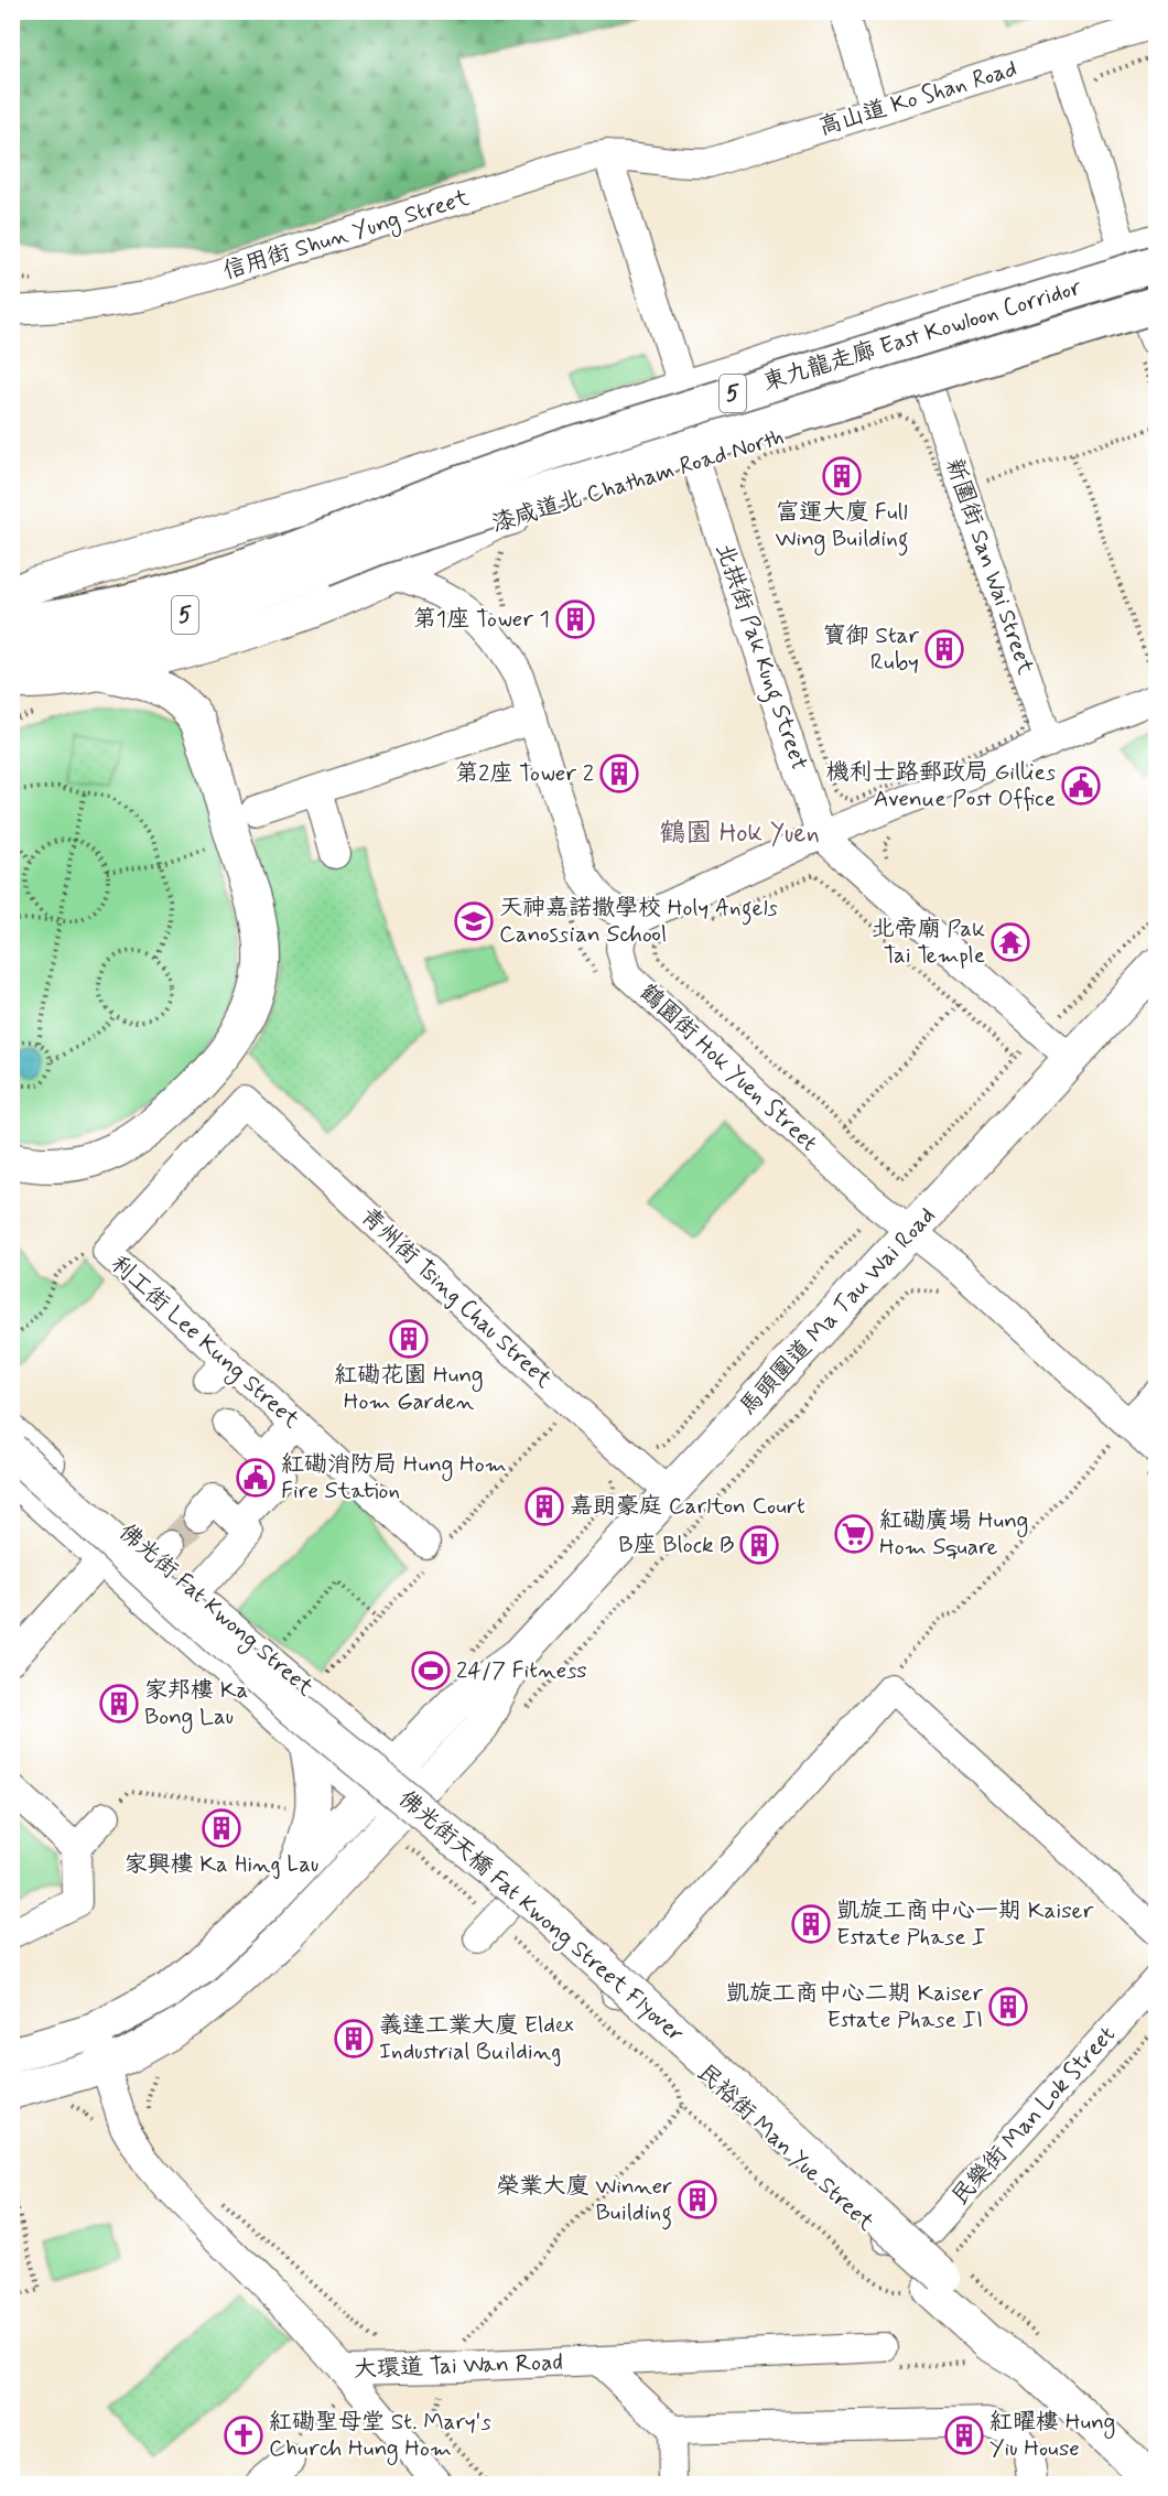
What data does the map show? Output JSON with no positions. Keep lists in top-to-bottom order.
{
  "streets": {
    "highway": ["東九龍走廊 East Kowloon Corridor", "5"],
    "main road": ["漆咸道北 Chatham Road North", "馬頭圍道 Ma Tau Wai Road", "佛光街天橋 Fat Kwong Street Flyover"],
    "street": [
      "高山道 Ko Shan Road",
      "信用街 Shun Yung Street",
      "新圍街 San Wai Street",
      "北拱街 Pak Kung Street",
      "鶴園街 Hok Yuen Street",
      "青州街 Tsing Chau Street",
      "利工街 Lee Kung Street",
      "佛光街 Fat Kwong Street",
      "民樂街 Man Lok Street",
      "民裕街 Man Yue Street",
      "大環道 Tai Wan Road"
    ]
  },
  "crossings": [
    ["高山道 Ko Shan Road", "信用街 Shun Yung Street"],
    ["東九龍走廊 East Kowloon Corridor", "5"],
    ["東九龍走廊 East Kowloon Corridor", "漆咸道北 Chatham Road North"],
    ["漆咸道北 Chatham Road North", "新圍街 San Wai Street"],
    ["漆咸道北 Chatham Road North", "北拱街 Pak Kung Street"],
    ["北拱街 Pak Kung Street", "馬頭圍道 Ma Tau Wai Road"],
    ["鶴園街 Hok Yuen Street", "馬頭圍道 Ma Tau Wai Road"],
    ["青州街 Tsing Chau Street", "馬頭圍道 Ma Tau Wai Road"],
    ["青州街 Tsing Chau Street", "利工街 Lee Kung Street"],
    ["馬頭圍道 Ma Tau Wai Road", "佛光街 Fat Kwong Street"],
    ["馬頭圍道 Ma Tau Wai Road", "民裕街 Man Yue Street"],
    ["馬頭圍道 Ma Tau Wai Road", "大環道 Tai Wan Road"],
    ["民樂街 Man Lok Street", "民裕街 Man Yue Street"]
  ],
  "districts": ["鶴園 Hok Yuen"],
  "places": {
    "building": [
      "富運大廈 Full Wing Building",
      "第1座 Tower 1",
      "寶御 Star Ruby",
      "第2座 Tower 2",
      "紅磡花園 Hung Hom Garden",
      "嘉朗豪庭 Carlton Court",
      "B座 Block B",
      "家邦樓 Ka Bong Lau",
      "家興樓 Ka Hing Lau",
      "凱旋工商中心一期 Kaiser Estate Phase I",
      "凱旋工商中心二期 Kaiser Estate Phase II",
      "義達工業大廈 Eldex Industrial Building",
      "榮業大廈 Winner Building",
      "紅曜樓 Hung Yiu House"
    ],
    "public building": ["機利士路郵政局 Gillies Avenue Post Office", "紅磡消防局 Hung Hom Fire Station"],
    "school or university": ["天神嘉諾撒學校 Holy Angels Canossian School"],
    "temple": ["北帝廟 Pak Tai Temple"],
    "supermarket": ["紅磡廣場 Hung Hom Square"],
    "sports": ["24/7 Fitness"],
    "church": ["紅磡聖母堂 St. Mary's Church Hung Hom"]
  }
}
